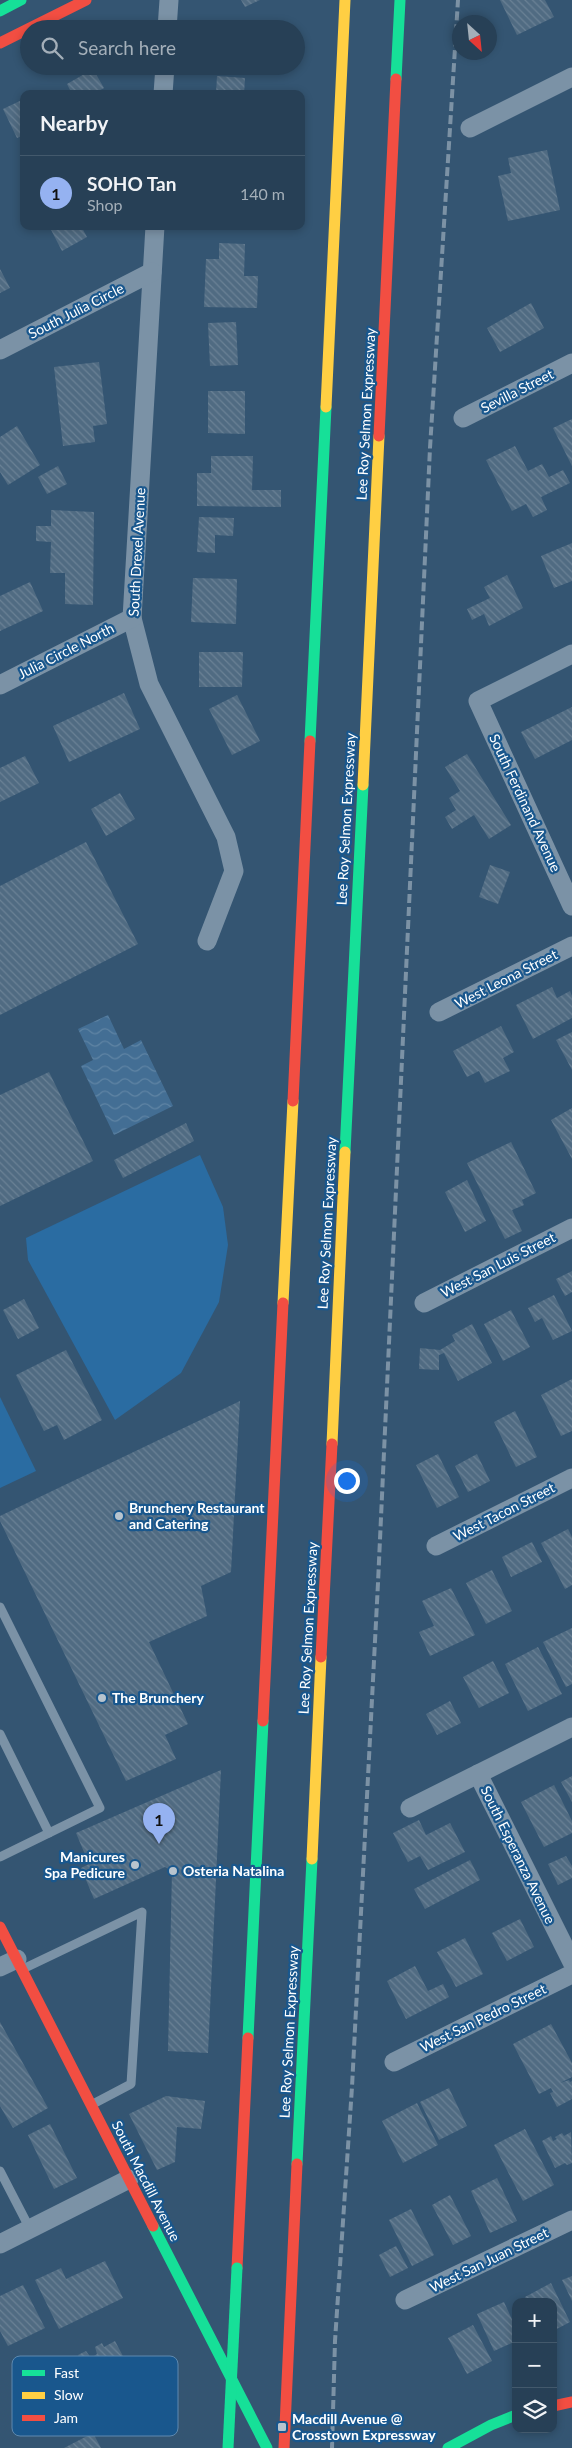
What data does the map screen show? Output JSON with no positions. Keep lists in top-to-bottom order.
{
  "streets": {
    "main road": ["Lee Roy Selmon Expressway", "South Macdill Avenue"],
    "street": [
      "South Julia Circle",
      "Sevilla Street",
      "South Drexel Avenue",
      "Julia Circle North",
      "South Ferdinand Avenue",
      "West Leona Street",
      "West San Luis Street",
      "West Tacon Street",
      "South Esperanza Avenue",
      "West San Pedro Street",
      "West San Juan Street"
    ]
  },
  "crossings": [
    ["South Julia Circle", "South Drexel Avenue"],
    ["South Drexel Avenue", "Julia Circle North"]
  ],
  "places": {
    "other": [
      "Brunchery Restaurant and Catering",
      "The Brunchery",
      "Manicures Spa Pedicure",
      "Osteria Natalina"
    ],
    "transit": ["Macdill Avenue @ Crosstown Expressway"]
  },
  "legend": ["Fast", "Slow", "Jam"],
  "north": "bottom right",
  "page": {
    "search": "Search here",
    "heading": "Nearby",
    "list": [
      {
        "mark": "1",
        "name": "SOHO Tan",
        "note": "Shop",
        "value": "140 m"
      }
    ],
    "pins": "1",
    "map_buttons": ["+", "−"]
  }
}
